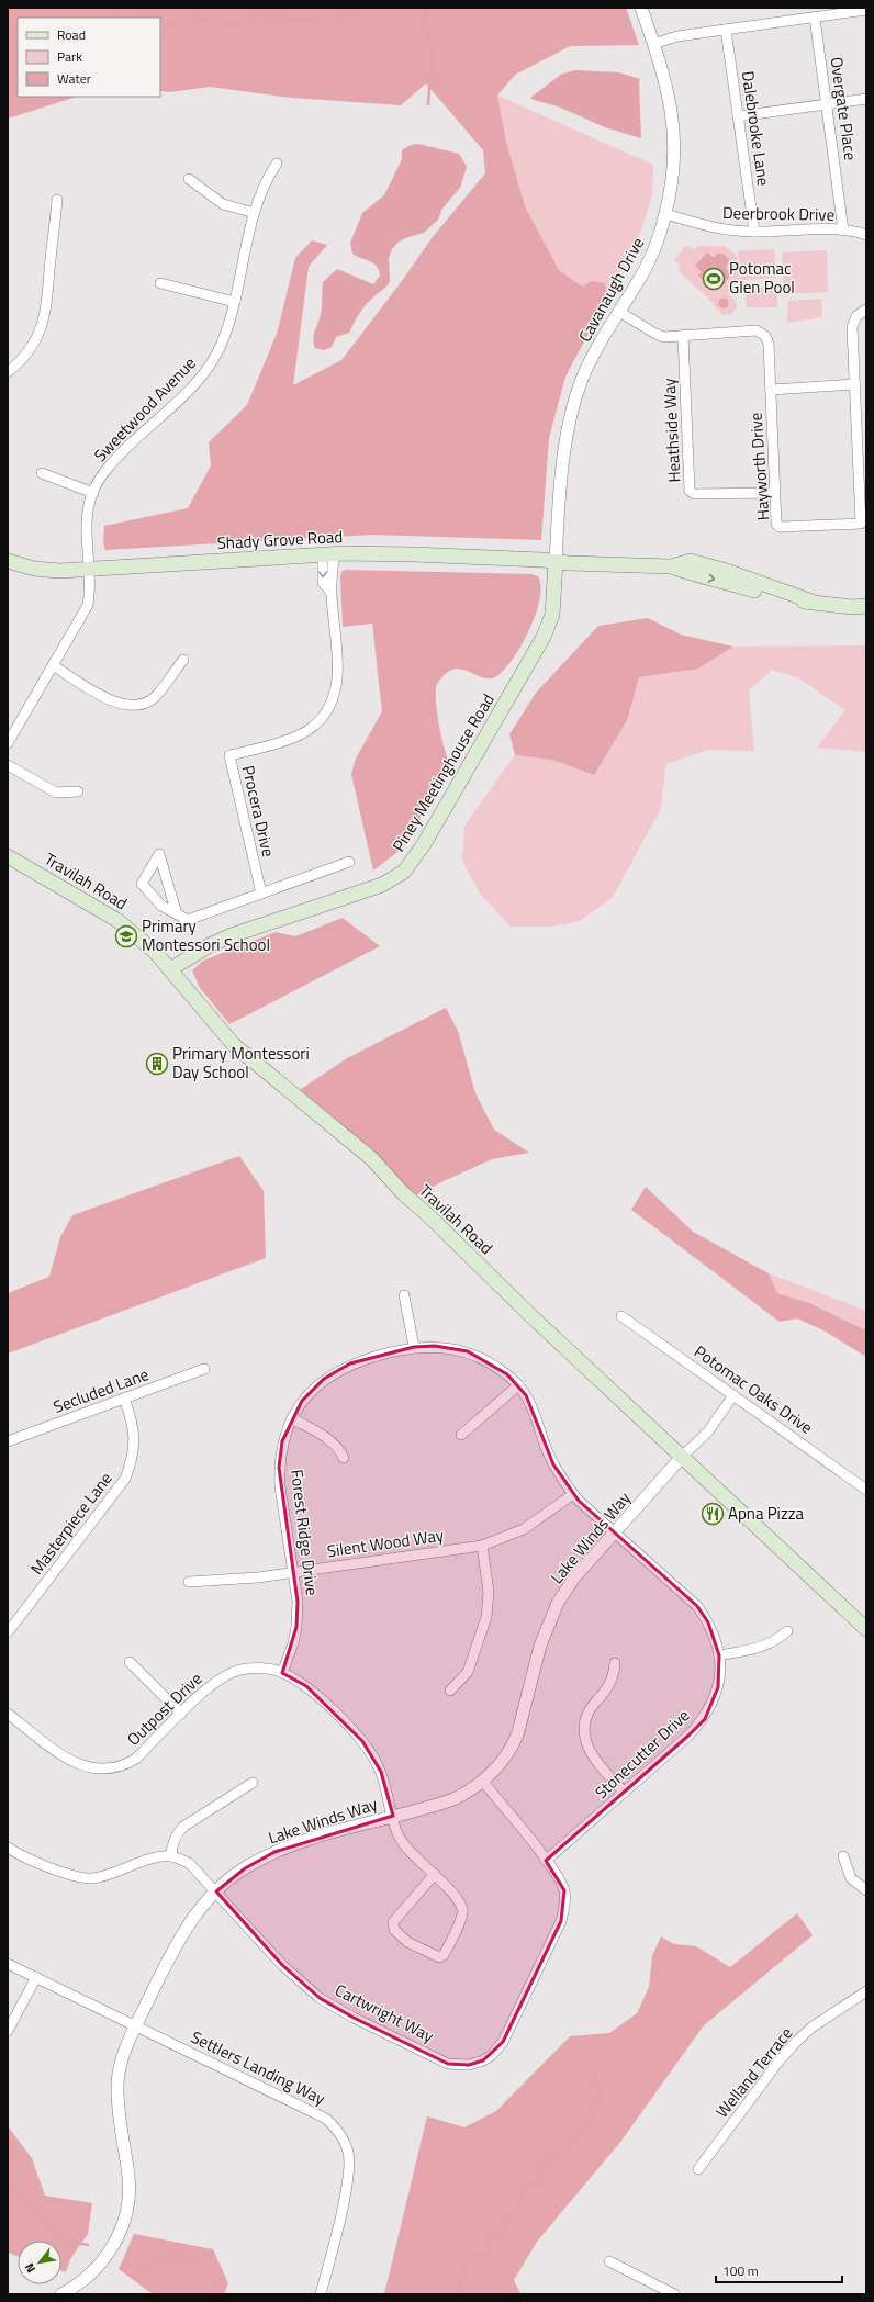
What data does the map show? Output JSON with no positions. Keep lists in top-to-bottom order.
{
  "streets": {
    "main road": ["Shady Grove Road", "Piney Meetinghouse Road", "Travilah Road"],
    "street": [
      "Overgate Place",
      "Dalebrooke Lane",
      "Deerbrook Drive",
      "Cavanaugh Drive",
      "Sweetwood Avenue",
      "Heathside Way",
      "Hayworth Drive",
      "Procera Drive",
      "Potomac Oaks Drive",
      "Secluded Lane",
      "Masterpiece Lane",
      "Forest Ridge Drive",
      "Lake Winds Way",
      "Silent Wood Way",
      "Outpost Drive",
      "Stonecutter Drive",
      "Cartwright Way",
      "Settlers Landing Way",
      "Welland Terrace"
    ]
  },
  "crossings": [
    ["Overgate Place", "Deerbrook Drive"],
    ["Dalebrooke Lane", "Deerbrook Drive"],
    ["Deerbrook Drive", "Cavanaugh Drive"],
    ["Cavanaugh Drive", "Hayworth Drive"],
    ["Cavanaugh Drive", "Shady Grove Road"],
    ["Cavanaugh Drive", "Piney Meetinghouse Road"],
    ["Sweetwood Avenue", "Shady Grove Road"],
    ["Heathside Way", "Hayworth Drive"],
    ["Shady Grove Road", "Piney Meetinghouse Road"],
    ["Shady Grove Road", "Procera Drive"],
    ["Piney Meetinghouse Road", "Travilah Road"],
    ["Travilah Road", "Lake Winds Way"],
    ["Secluded Lane", "Masterpiece Lane"],
    ["Forest Ridge Drive", "Lake Winds Way"],
    ["Forest Ridge Drive", "Silent Wood Way"],
    ["Forest Ridge Drive", "Outpost Drive"],
    ["Forest Ridge Drive", "Stonecutter Drive"],
    ["Lake Winds Way", "Outpost Drive"],
    ["Lake Winds Way", "Stonecutter Drive"],
    ["Lake Winds Way", "Cartwright Way"],
    ["Lake Winds Way", "Settlers Landing Way"],
    ["Stonecutter Drive", "Cartwright Way"]
  ],
  "places": {
    "sports": ["Potomac Glen Pool"],
    "school or university": ["Primary Montessori School"],
    "building": ["Primary Montessori Day School"],
    "restaurant": ["Apna Pizza"]
  },
  "legend": ["Road", "Park", "Water"],
  "scale_bar": "100 m",
  "north": "bottom left"
}
